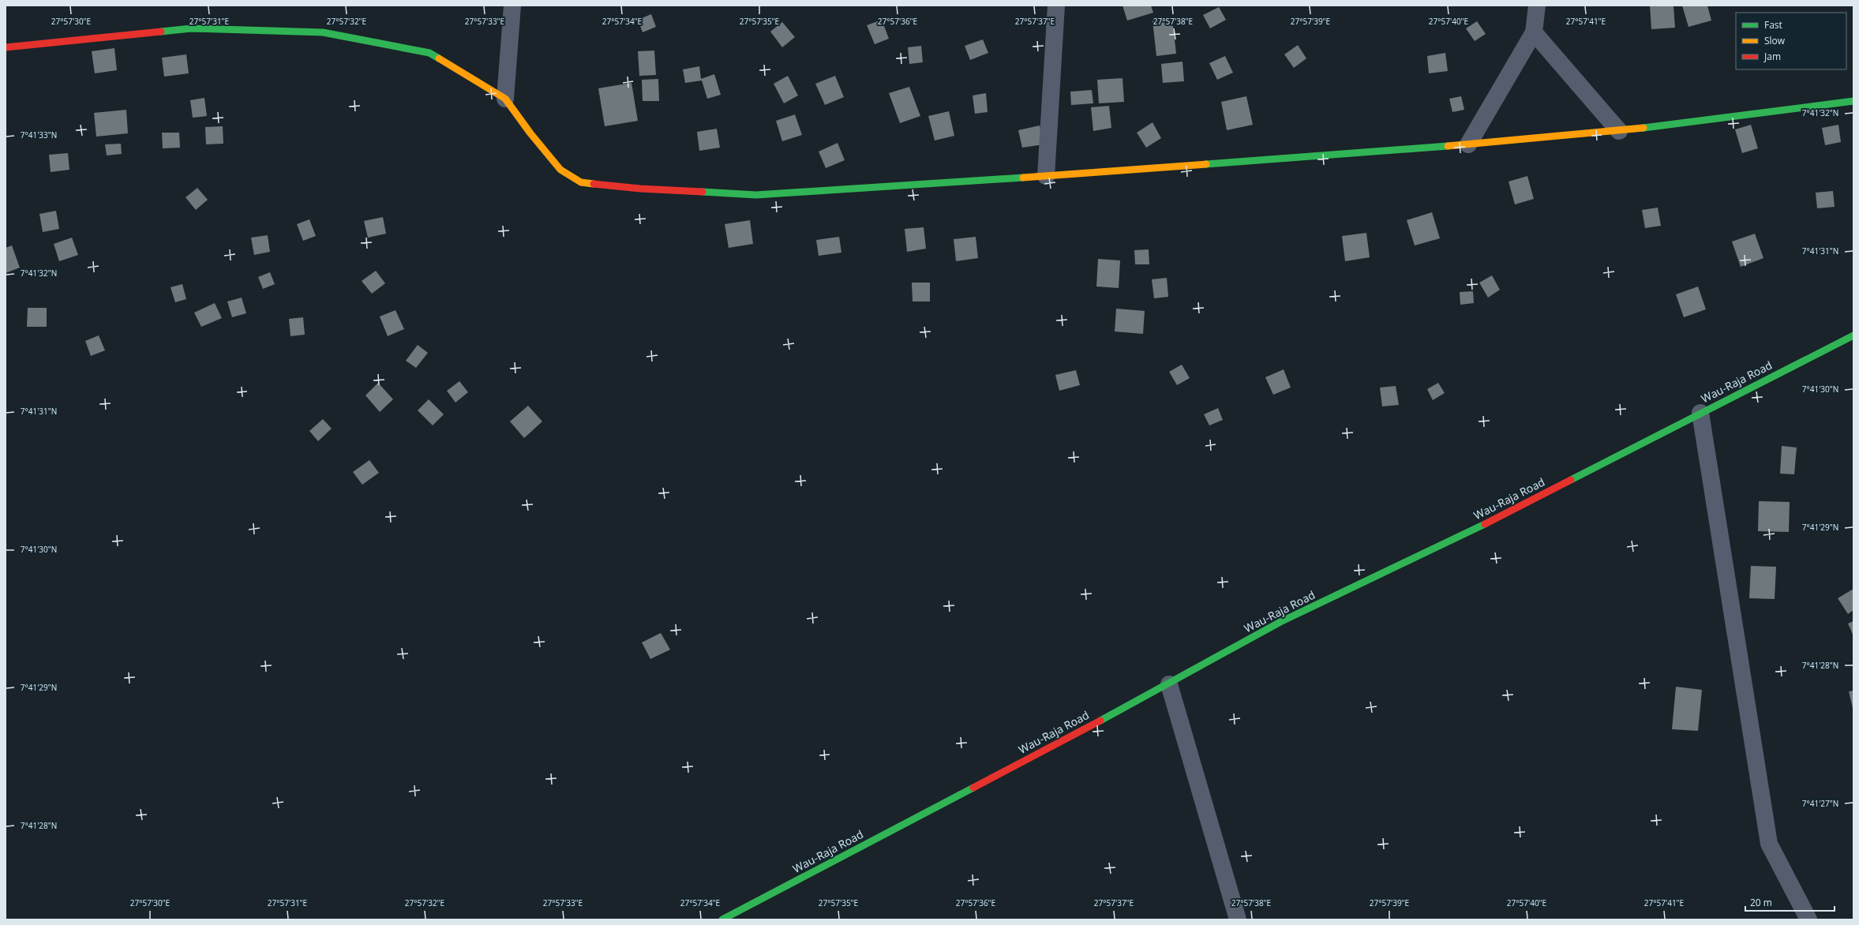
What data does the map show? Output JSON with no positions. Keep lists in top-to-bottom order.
{
  "streets": {
    "street": ["Wau-Raja Road"]
  },
  "legend": ["Fast", "Slow", "Jam"],
  "scale_bar": "20 m",
  "coordinates": [
    "27°57'30\"E",
    "27°57'31\"E",
    "27°57'32\"E",
    "27°57'33\"E",
    "27°57'34\"E",
    "27°57'35\"E",
    "27°57'36\"E",
    "27°57'37\"E",
    "27°57'38\"E",
    "27°57'39\"E",
    "27°57'40\"E",
    "27°57'41\"E",
    "7°41'32\"N",
    "7°41'33\"N",
    "7°41'31\"N",
    "7°41'30\"N",
    "7°41'29\"N",
    "7°41'28\"N",
    "7°41'27\"N"
  ]
}
